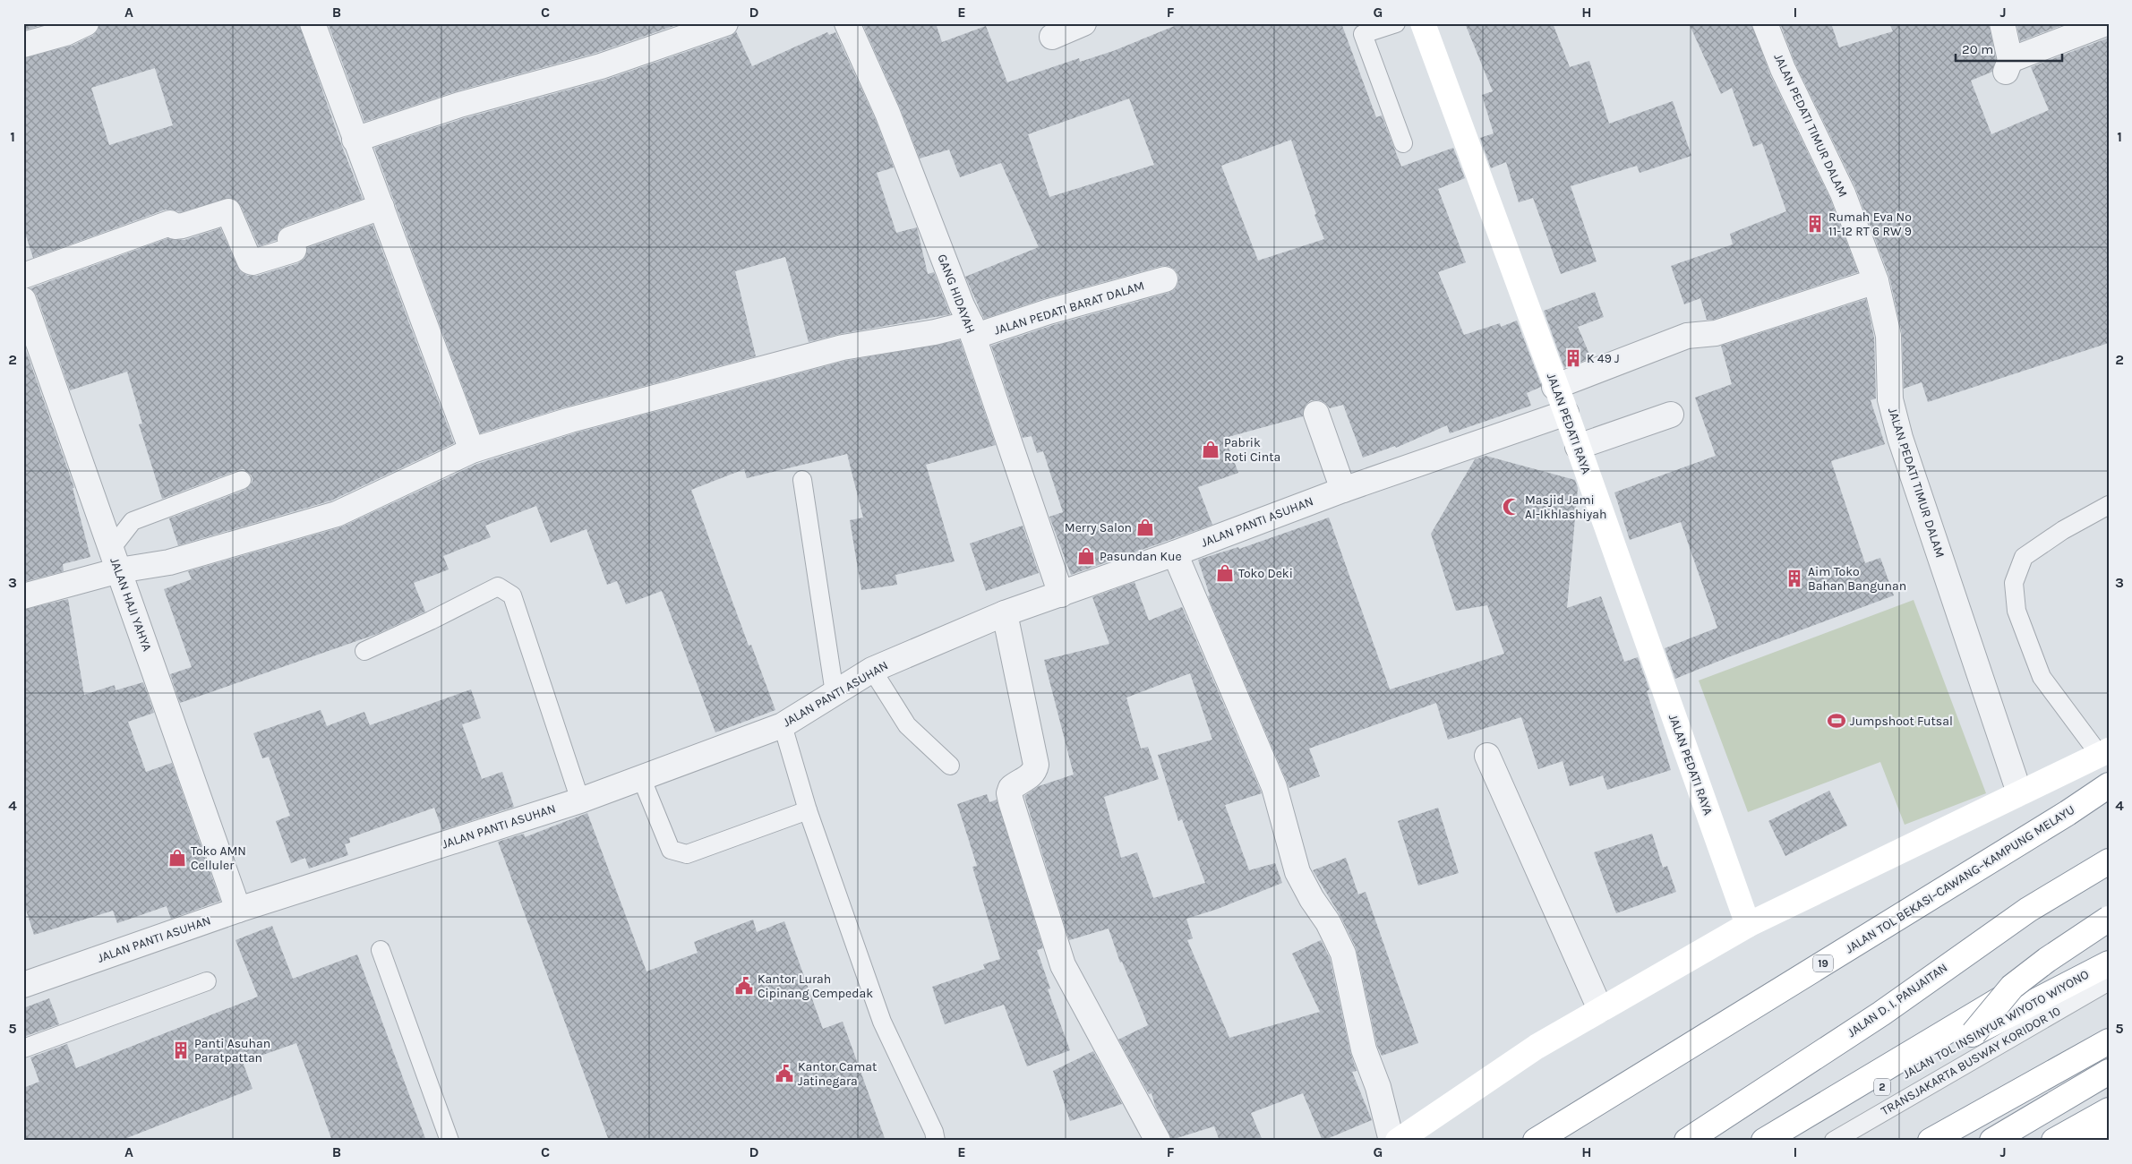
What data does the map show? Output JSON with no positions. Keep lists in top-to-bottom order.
{
  "streets": {
    "main road": [
      "JALAN PEDATI RAYA",
      "JALAN TOL BEKASI–CAWANG–KAMPUNG MELAYU",
      "19",
      "JALAN D. I. PANJAITAN",
      "JALAN TOL INSINYUR WIYOTO WIYONO",
      "2"
    ],
    "street": [
      "JALAN PEDATI TIMUR DALAM",
      "GANG HIDAYAH",
      "JALAN PEDATI BARAT DALAM",
      "JALAN PANTI ASUHAN",
      "JALAN HAJI YAHYA"
    ],
    "lane": ["TRANSJAKARTA BUSWAY KORIDOR 10"]
  },
  "crossings": [
    ["GANG HIDAYAH", "JALAN PEDATI BARAT DALAM"],
    ["GANG HIDAYAH", "JALAN PANTI ASUHAN"],
    ["JALAN PEDATI BARAT DALAM", "JALAN HAJI YAHYA"],
    ["JALAN PEDATI RAYA", "JALAN PANTI ASUHAN"],
    ["JALAN PANTI ASUHAN", "JALAN HAJI YAHYA"]
  ],
  "places": {
    "building": [
      "Rumah Eva No 11-12 RT 6 RW 9",
      "K 49 J",
      "Aim Toko Bahan Bangunan",
      "Panti Asuhan Paratpattan"
    ],
    "shop": [
      "Pabrik Roti Cinta",
      "Merry Salon",
      "Pasundan Kue",
      "Toko Deki",
      "Toko AMN Celluler"
    ],
    "mosque": ["Masjid Jami Al-Ikhlashiyah"],
    "sports": ["Jumpshoot Futsal"],
    "public building": ["Kantor Lurah Cipinang Cempedak", "Kantor Camat Jatinegara"]
  },
  "scale_bar": "20 m",
  "grid": {
    "columns": [
      "A",
      "B",
      "C",
      "D",
      "E",
      "F",
      "G",
      "H",
      "I",
      "J"
    ],
    "rows": [
      "1",
      "2",
      "3",
      "4",
      "5"
    ]
  }
}
